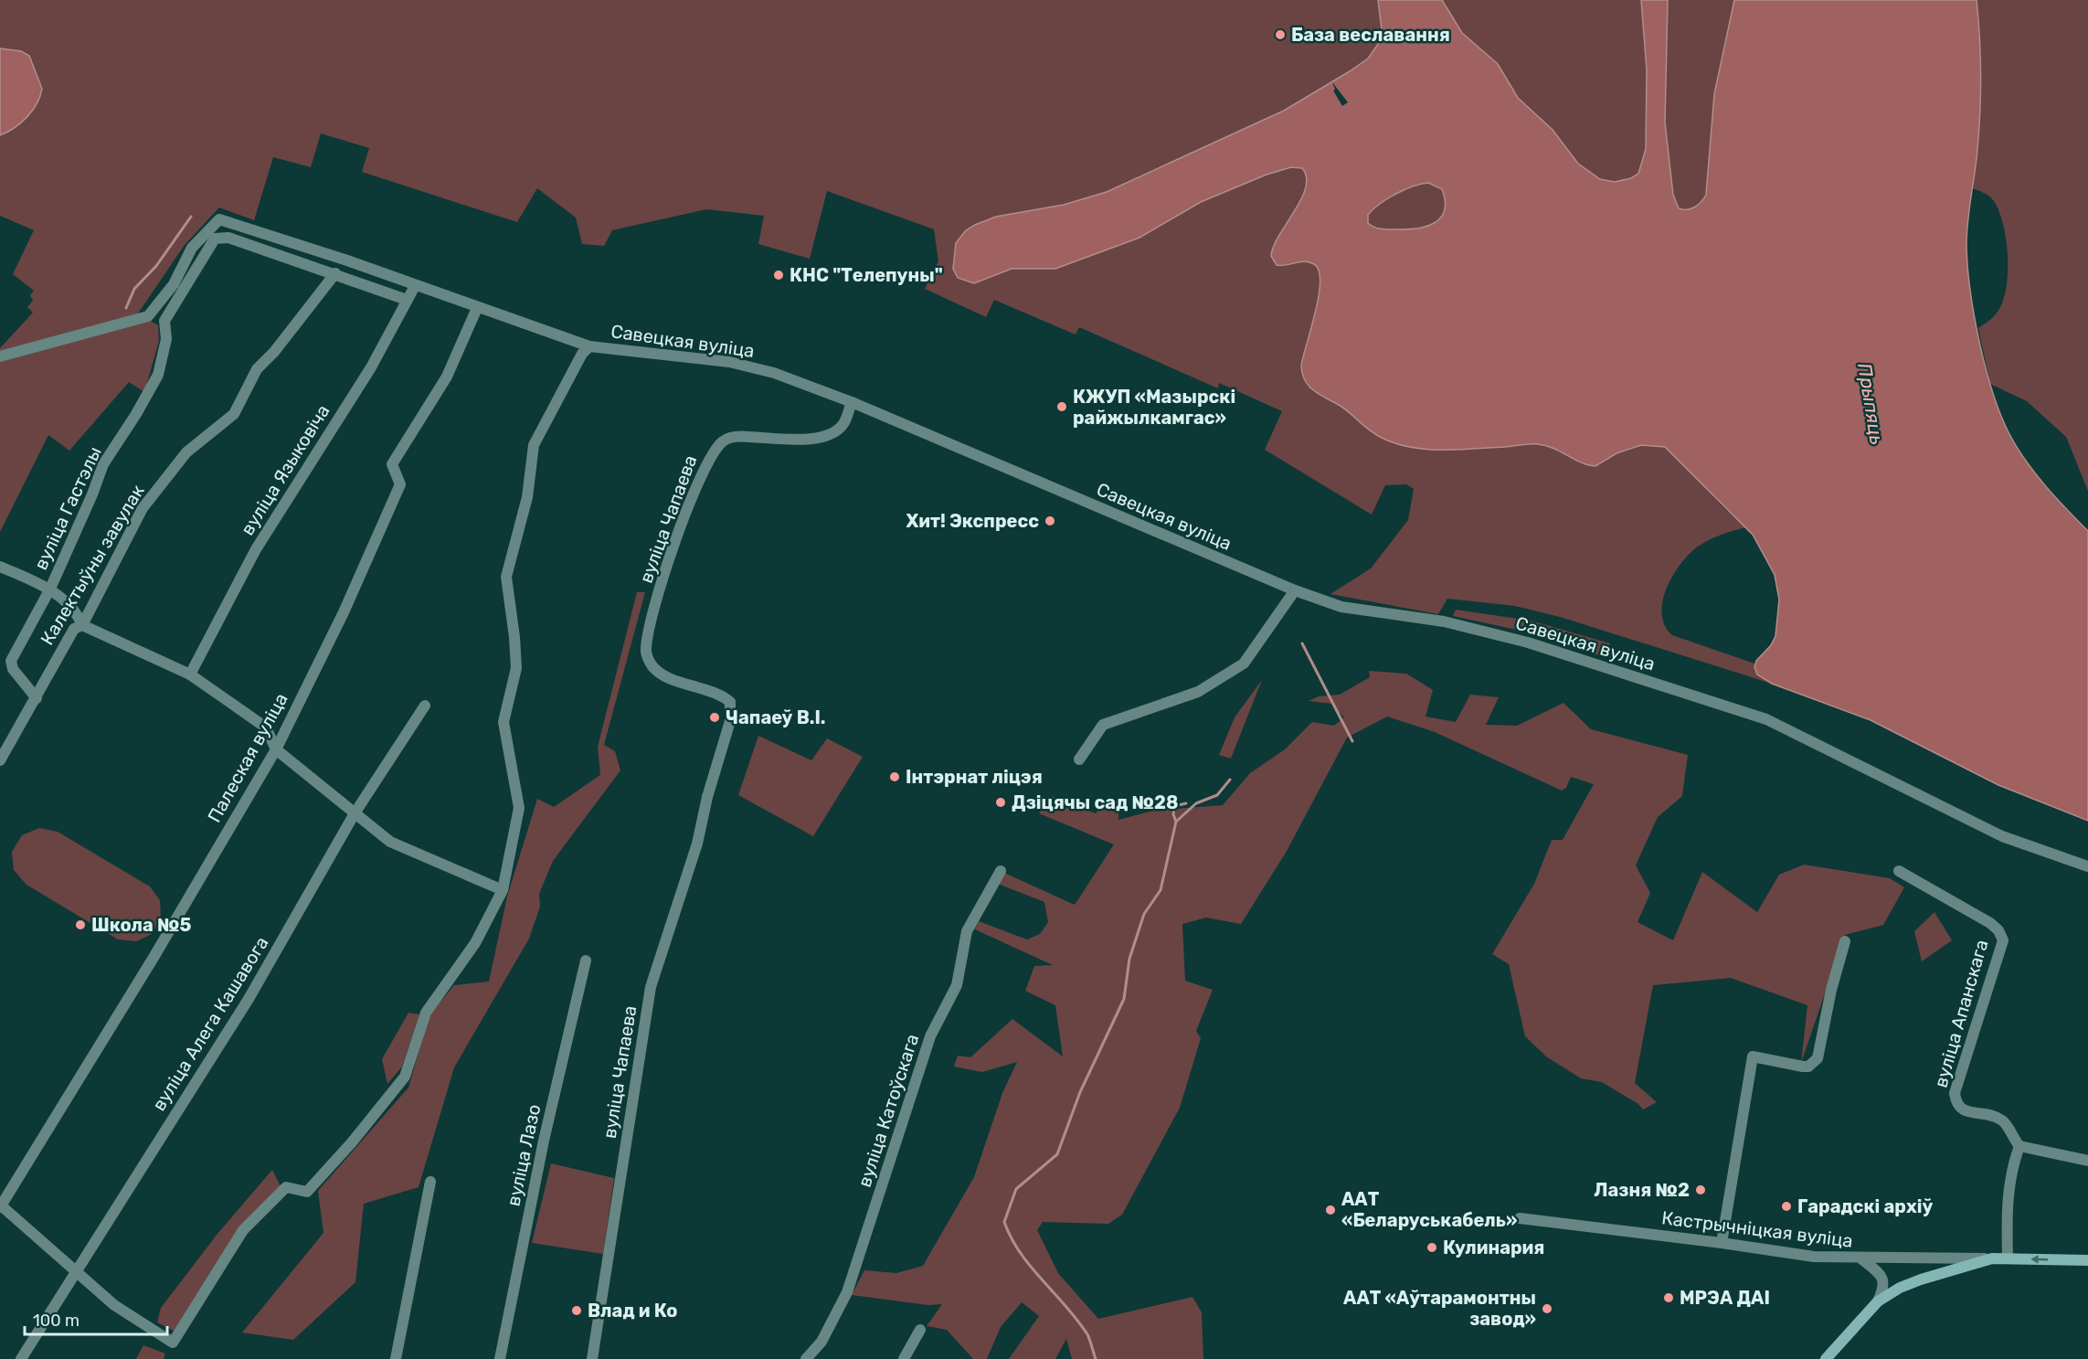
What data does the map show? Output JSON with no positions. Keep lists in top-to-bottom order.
{
  "streets": {
    "street": [
      "Савецкая вуліца",
      "вуліца Языковіча",
      "вуліца Гастэлы",
      "вуліца Чапаева",
      "Калектыўны завулак",
      "Палеская вуліца",
      "вуліца Апанскага",
      "вуліца Алега Кашавога",
      "вуліца Катоўскага",
      "вуліца Лазо",
      "Кастрычніцкая вуліца"
    ]
  },
  "crossings": [
    ["Савецкая вуліца", "вуліца Языковіча"],
    ["Савецкая вуліца", "вуліца Чапаева"],
    ["Савецкая вуліца", "Палеская вуліца"],
    ["вуліца Гастэлы", "Калектыўны завулак"]
  ],
  "water": ["Прыпяць"],
  "places": [
    "База веславання",
    "КНС \"Телепуны\"",
    "КЖУП «Мазырскі райжылкамгас»",
    "Хит! Экспресс",
    "Чапаеў В.І.",
    "Інтэрнат ліцэя",
    "Дзіцячы сад №28",
    "Школа №5",
    "Лазня №2",
    "Гарадскі архіў",
    "ААТ «Беларуськабель»",
    "Кулинария",
    "МРЭА ДАІ",
    "ААТ «Аўтарамонтны завод»",
    "Влад и Ко"
  ],
  "scale_bar": "100 m"
}
